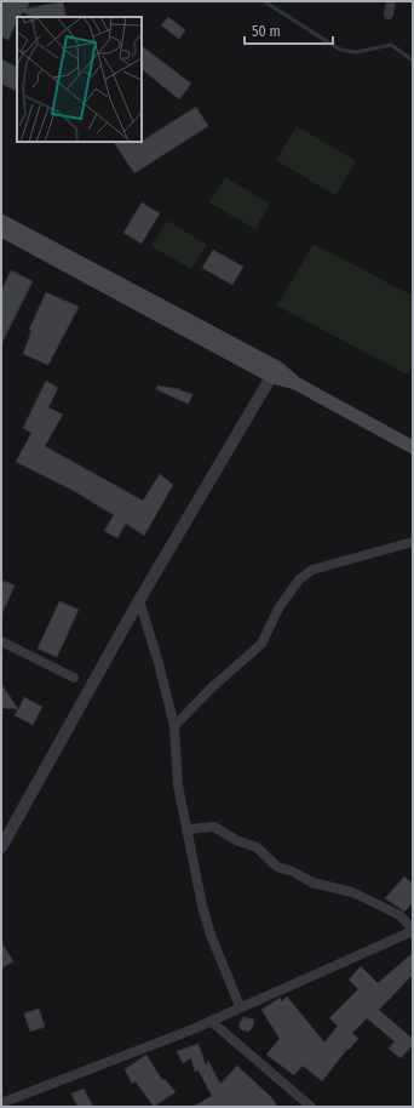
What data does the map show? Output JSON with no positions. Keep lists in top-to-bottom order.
{
  "scale_bar": "50 m"
}
